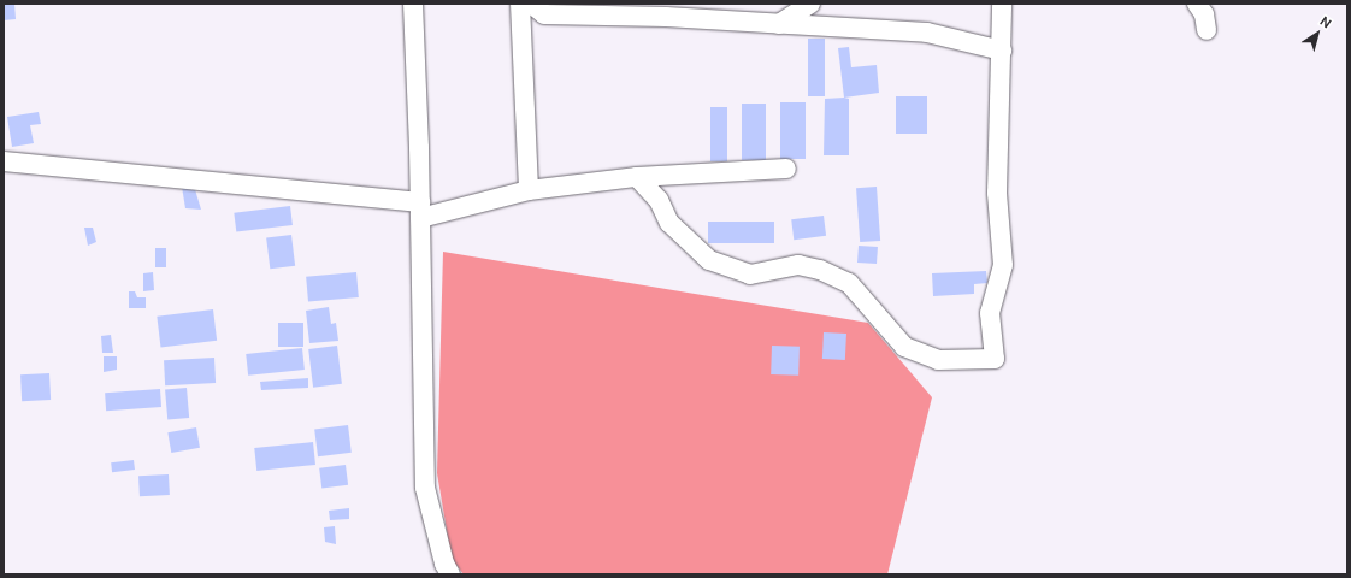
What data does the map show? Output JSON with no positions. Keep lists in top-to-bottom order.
{
  "north": "top right"
}
